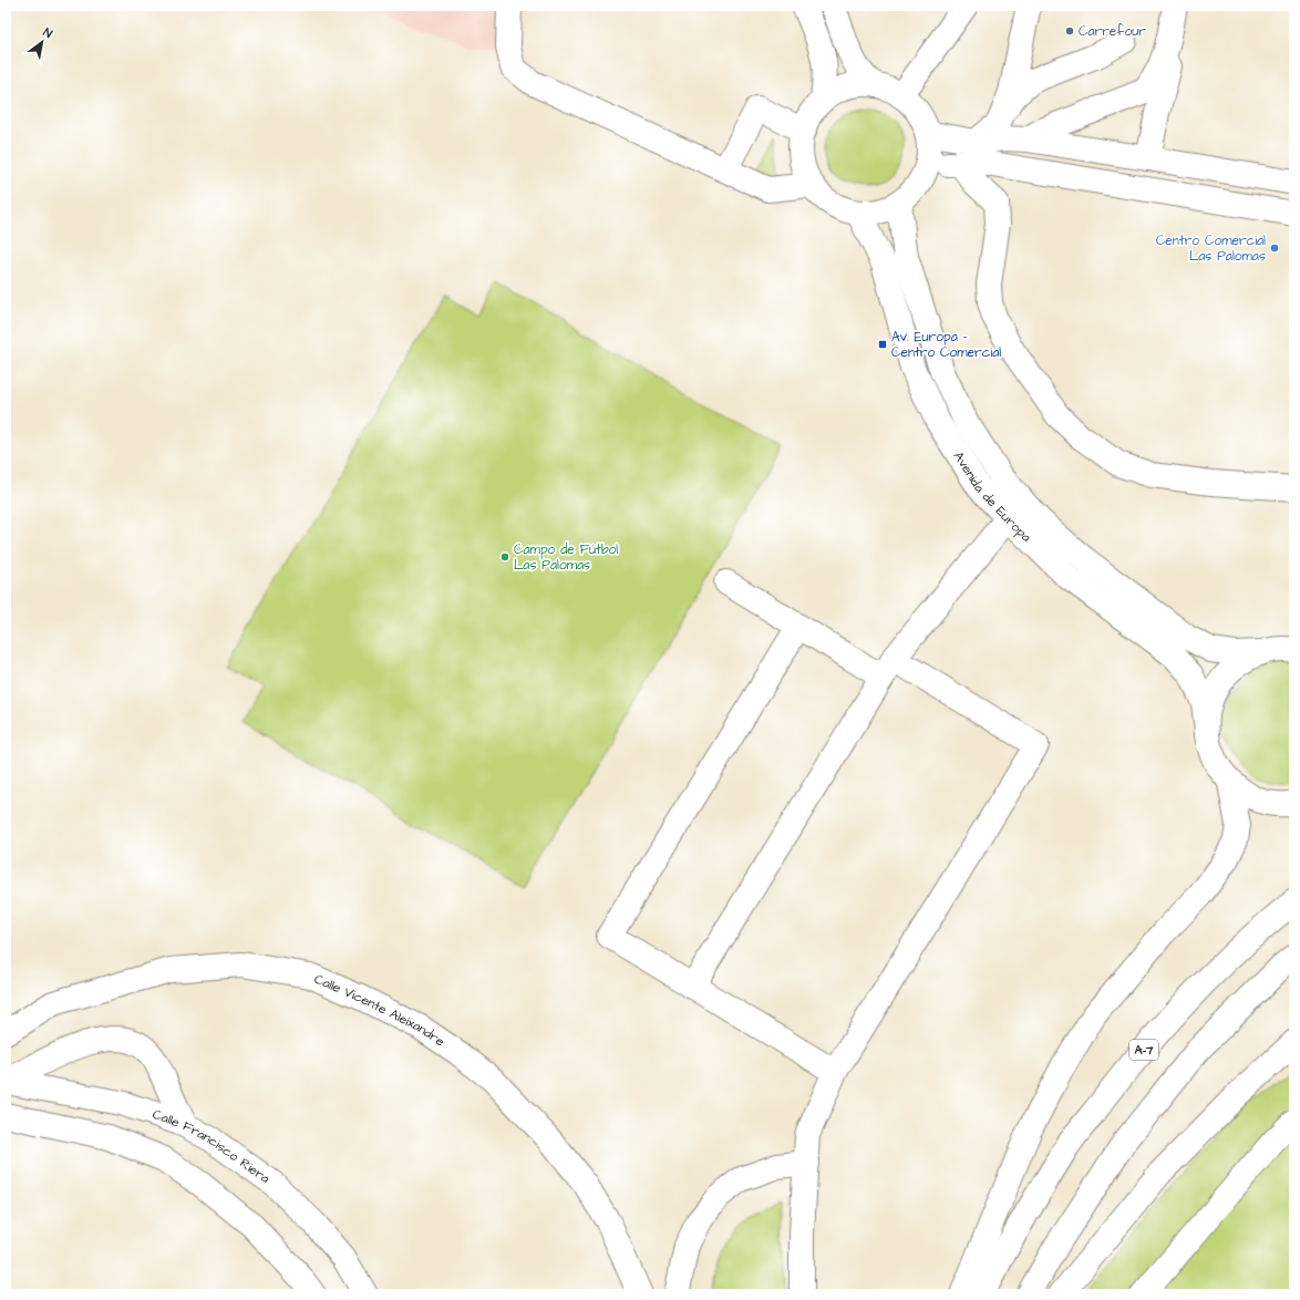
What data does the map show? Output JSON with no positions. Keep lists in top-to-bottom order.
{
  "streets": {
    "main road": [
      "Avenida de Europa",
      "Calle Vicente Aleixandre",
      "A-7",
      "Calle Francisco Riera"
    ]
  },
  "places": {
    "other": ["Carrefour", "Centro Comercial Las Palomas", "Campo de Fútbol Las Palomas"],
    "transit": ["Av. Europa - Centro Comercial"]
  },
  "north": "top right"
}
